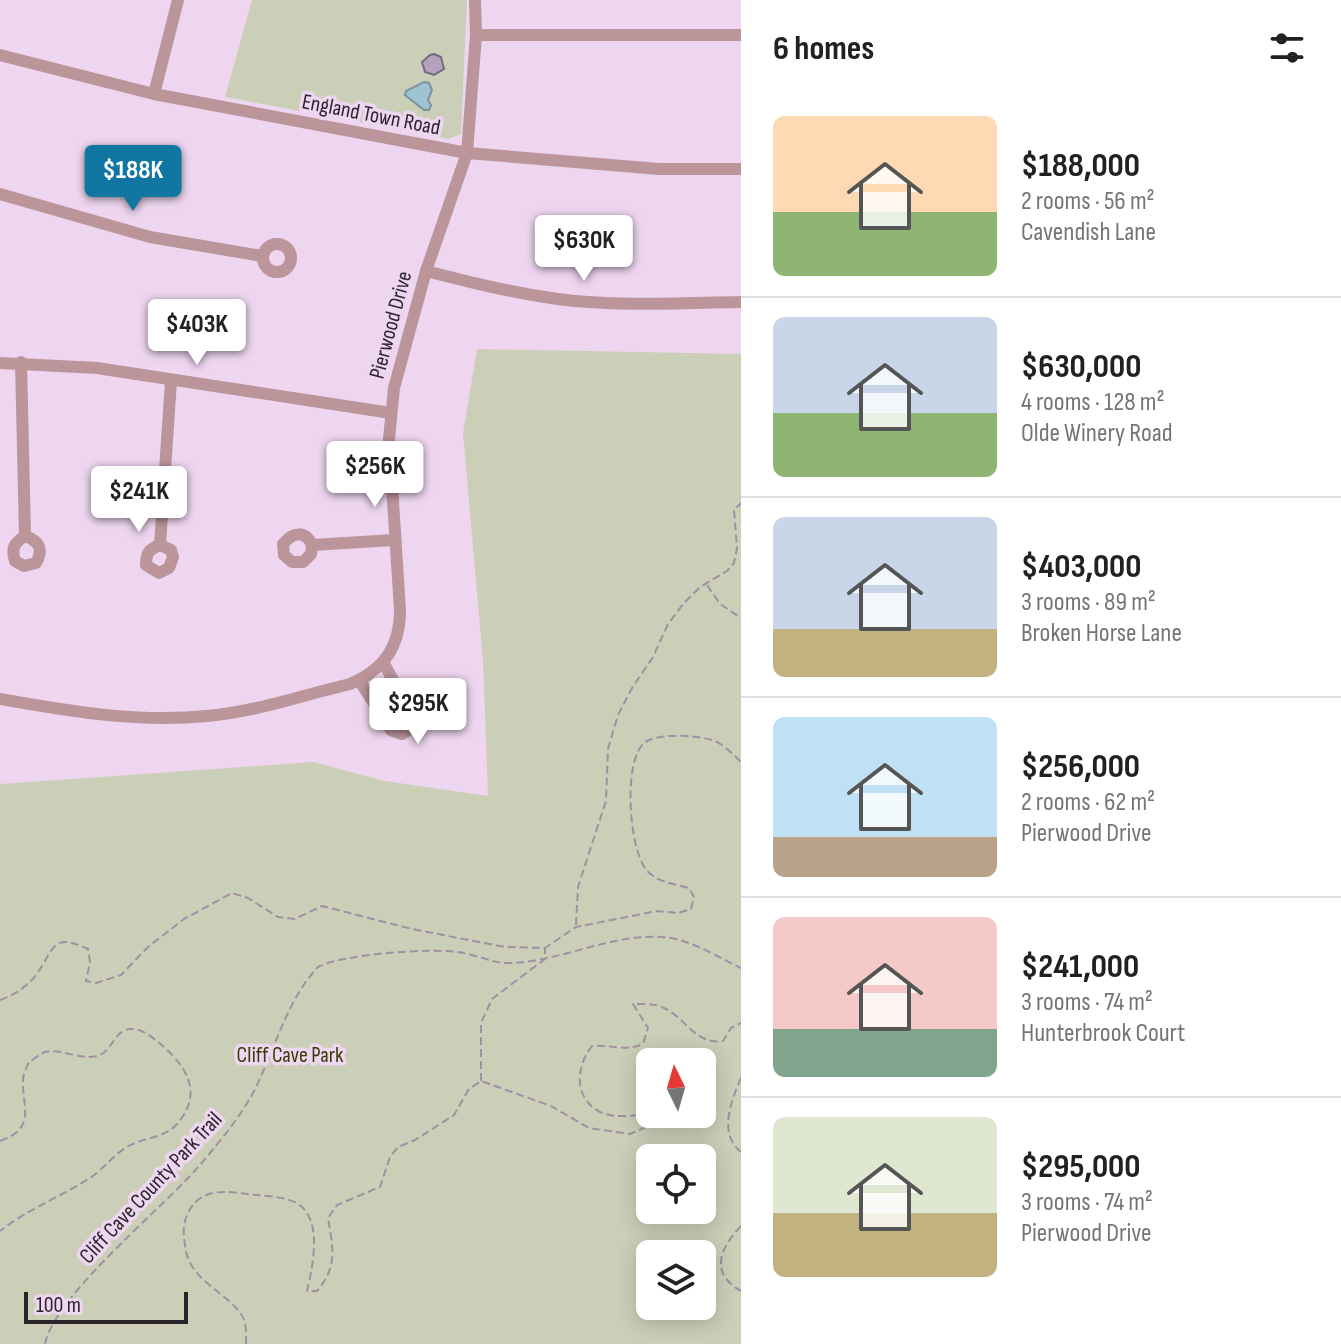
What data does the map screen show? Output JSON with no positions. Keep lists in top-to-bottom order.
{
  "streets": {
    "street": ["England Town Road", "Pierwood Drive"],
    "path": ["Cliff Cave County Park Trail"]
  },
  "crossings": [
    ["England Town Road", "Pierwood Drive"]
  ],
  "parks": ["Cliff Cave Park"],
  "scale_bar": "100 m",
  "north": "top",
  "page": {
    "heading": "6 homes",
    "list": [
      {
        "name": "$188,000",
        "note": "2 rooms · 56 m² · Cavendish Lane"
      },
      {
        "name": "$630,000",
        "note": "4 rooms · 128 m² · Olde Winery Road"
      },
      {
        "name": "$403,000",
        "note": "3 rooms · 89 m² · Broken Horse Lane"
      },
      {
        "name": "$256,000",
        "note": "2 rooms · 62 m² · Pierwood Drive"
      },
      {
        "name": "$241,000",
        "note": "3 rooms · 74 m² · Hunterbrook Court"
      },
      {
        "name": "$295,000",
        "note": "3 rooms · 74 m² · Pierwood Drive"
      }
    ],
    "price": [
      "$188K",
      "$630K",
      "$403K",
      "$256K",
      "$241K",
      "$295K"
    ],
    "scale": "100 m"
  }
}
